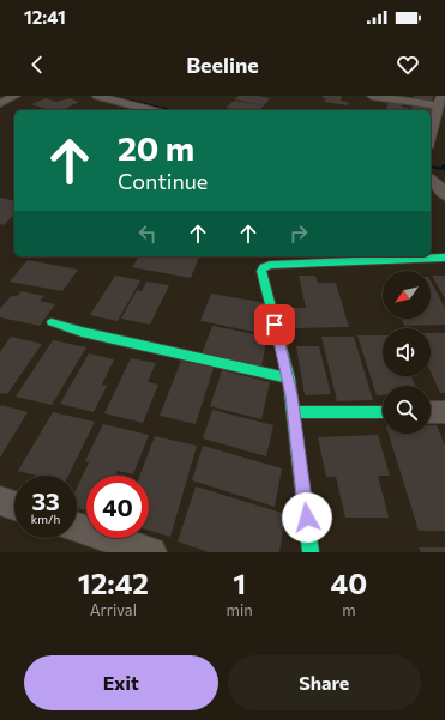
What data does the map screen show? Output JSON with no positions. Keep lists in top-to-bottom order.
{
  "north": "bottom left",
  "page": {
    "status": "12:41",
    "header": "Beeline",
    "turn": ["20 m", "Continue"],
    "speed": "33 km/h",
    "limit": "40",
    "eta": [
      "12:42",
      "Arrival",
      "1",
      "min",
      "40",
      "m"
    ],
    "buttons": ["Exit", "Share"]
  }
}
